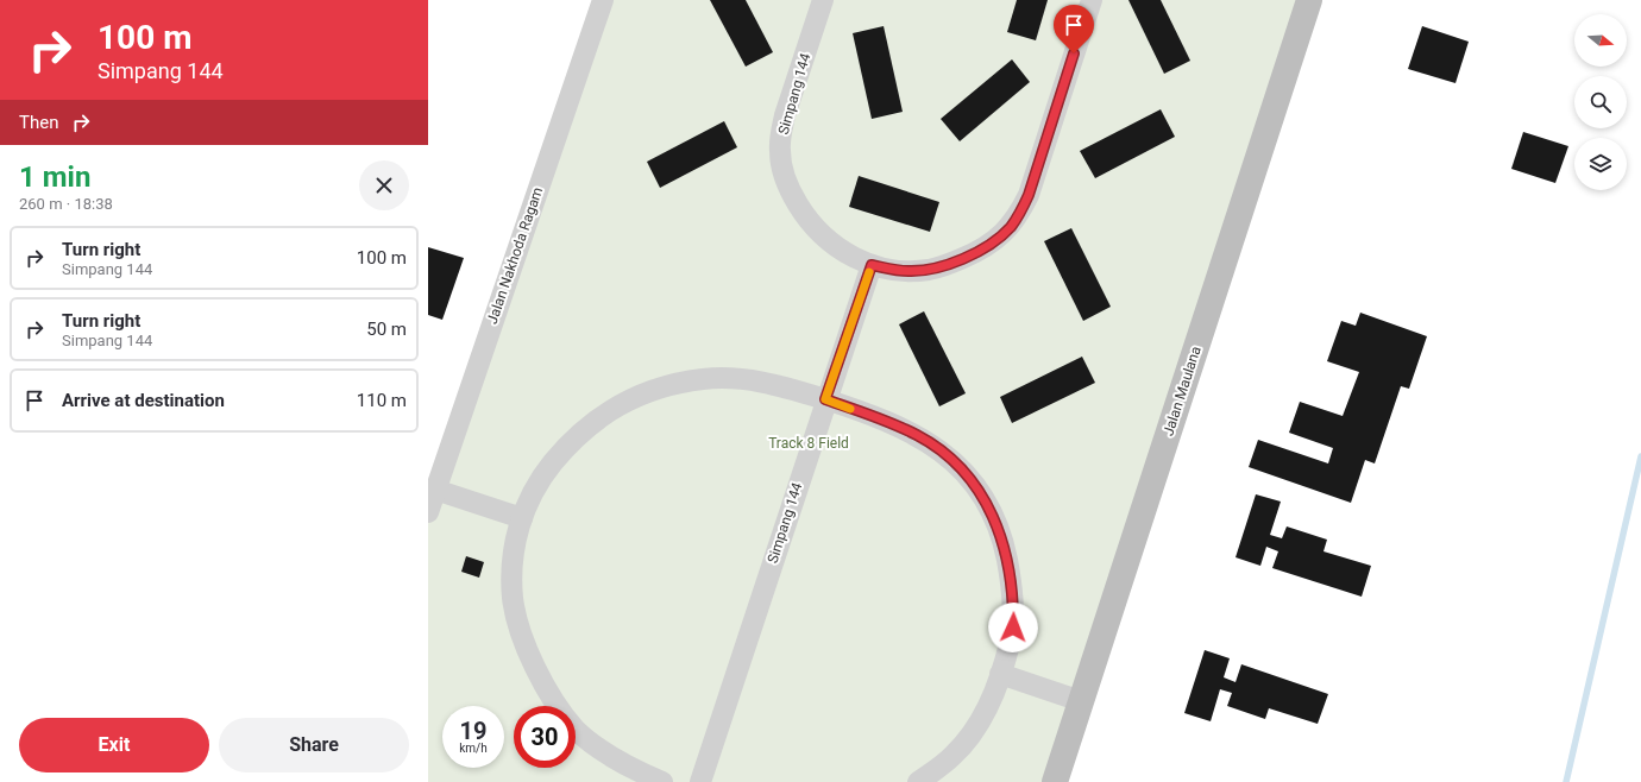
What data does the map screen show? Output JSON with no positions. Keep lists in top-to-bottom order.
{
  "streets": {
    "main road": ["Jalan Maulana"],
    "street": ["Simpang 144", "Jalan Nakhoda Ragam"]
  },
  "parks": ["Track 8 Field"],
  "north": "right",
  "page": {
    "turn": ["100 m", "Simpang 144"],
    "then": "Then",
    "heading": ["1 min", "260 m · 18:38"],
    "list": [
      {
        "name": "Turn right",
        "note": "Simpang 144",
        "value": "100 m"
      },
      {
        "name": "Turn right",
        "note": "Simpang 144",
        "value": "50 m"
      },
      {
        "name": "Arrive at destination",
        "value": "110 m"
      }
    ],
    "speed": "19 km/h",
    "limit": "30",
    "buttons": ["Exit", "Share"]
  }
}
